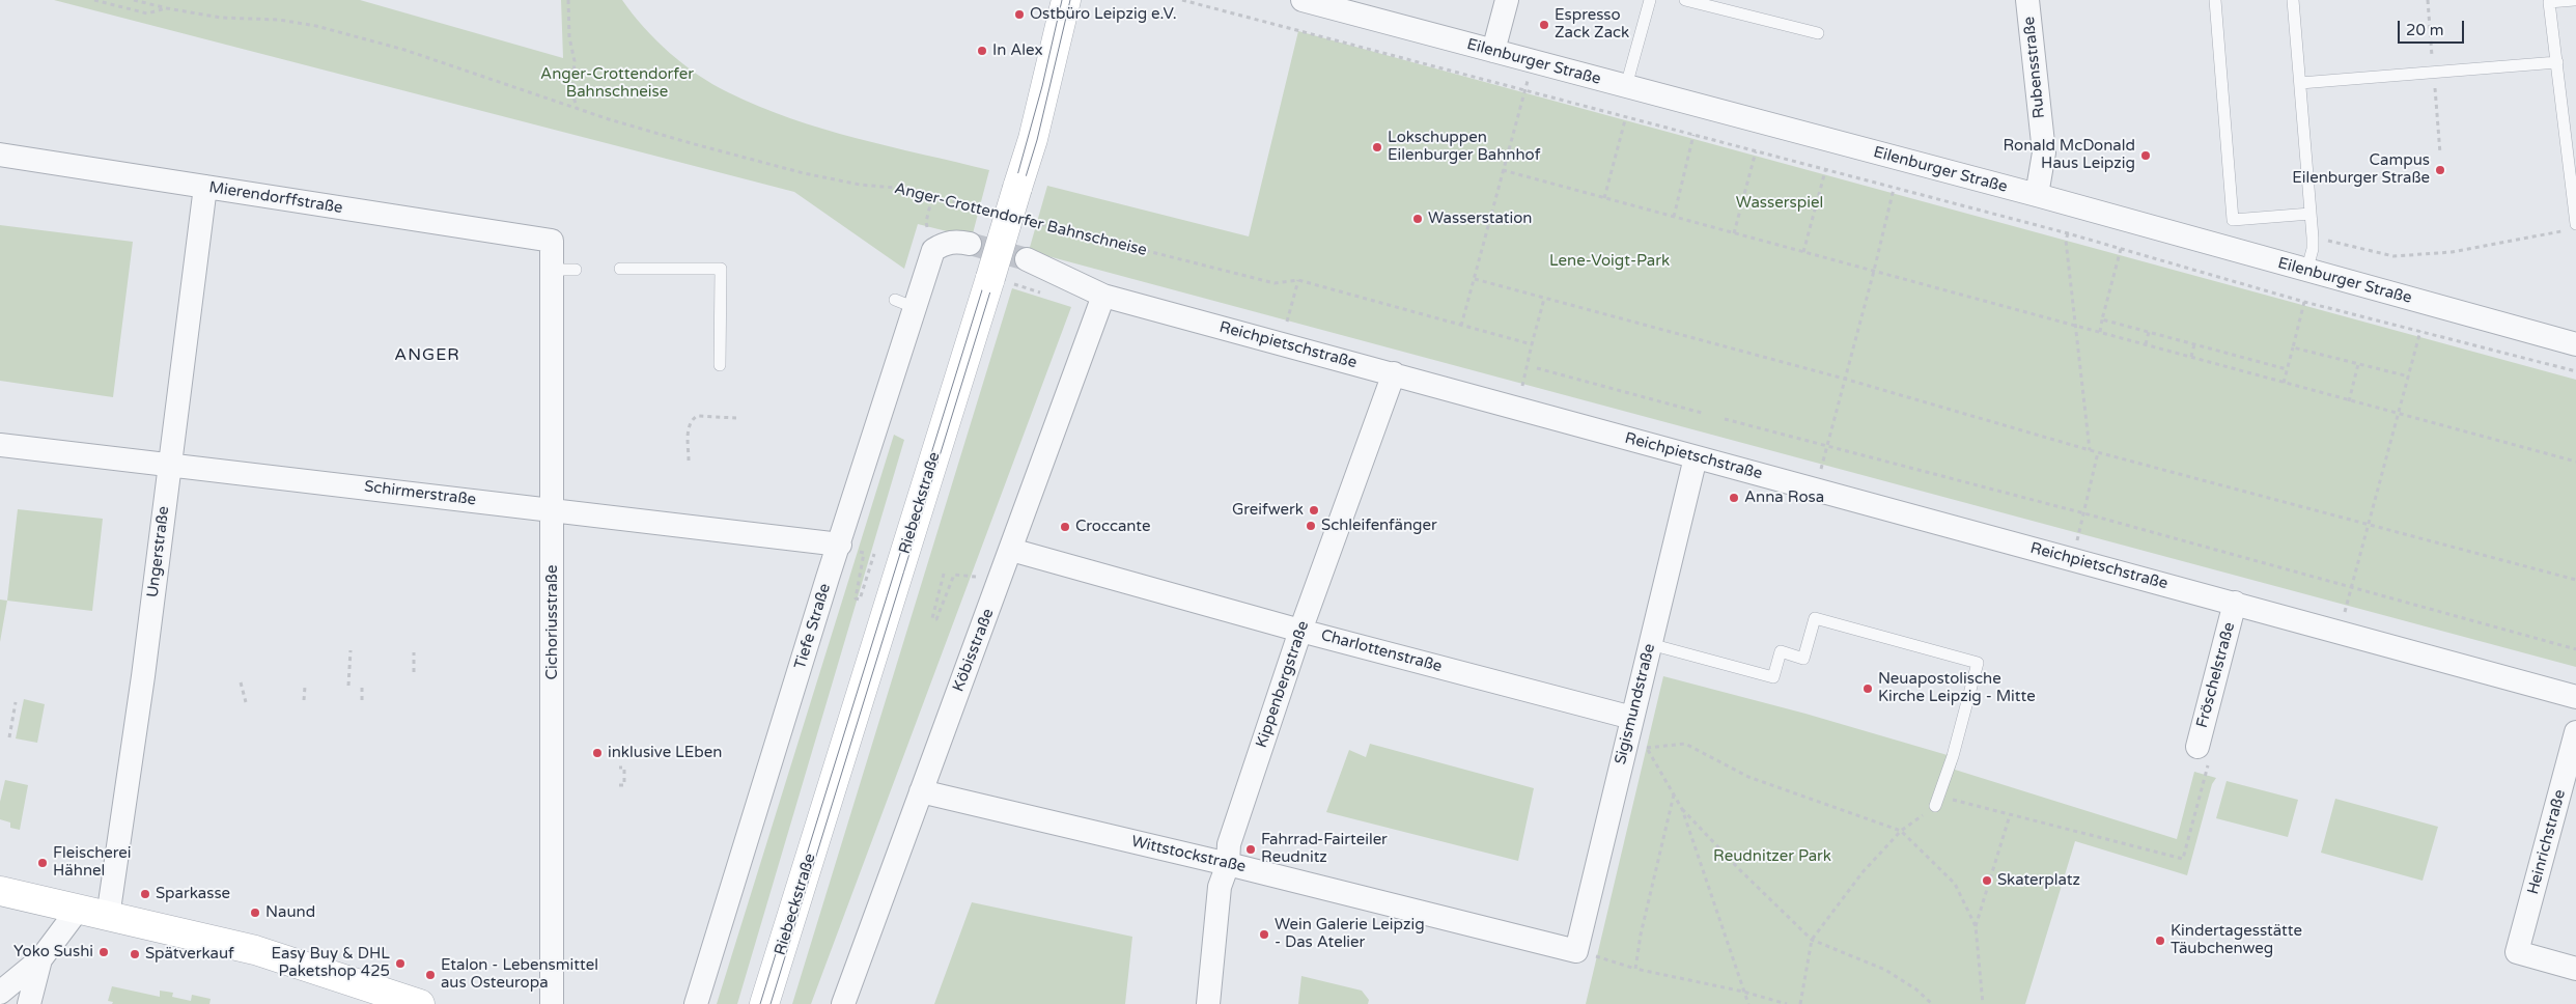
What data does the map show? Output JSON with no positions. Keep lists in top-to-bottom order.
{
  "streets": {
    "main road": ["Riebeckstraße"],
    "street": [
      "Eilenburger Straße",
      "Rubensstraße",
      "Mierendorffstraße",
      "Reichpietschstraße",
      "Schirmerstraße",
      "Ungerstraße",
      "Cichoriusstraße",
      "Tiefe Straße",
      "Köbisstraße",
      "Charlottenstraße",
      "Fröschelstraße",
      "Kippenbergstraße",
      "Sigismundstraße",
      "Heinrichstraße",
      "Wittstockstraße"
    ],
    "path": ["Anger-Crottendorfer Bahnschneise"]
  },
  "crossings": [
    ["Eilenburger Straße", "Rubensstraße"],
    ["Mierendorffstraße", "Ungerstraße"],
    ["Mierendorffstraße", "Cichoriusstraße"],
    ["Reichpietschstraße", "Köbisstraße"],
    ["Reichpietschstraße", "Fröschelstraße"],
    ["Reichpietschstraße", "Kippenbergstraße"],
    ["Reichpietschstraße", "Sigismundstraße"],
    ["Schirmerstraße", "Ungerstraße"],
    ["Schirmerstraße", "Cichoriusstraße"],
    ["Schirmerstraße", "Tiefe Straße"],
    ["Köbisstraße", "Charlottenstraße"],
    ["Köbisstraße", "Wittstockstraße"],
    ["Charlottenstraße", "Kippenbergstraße"],
    ["Charlottenstraße", "Sigismundstraße"],
    ["Kippenbergstraße", "Wittstockstraße"],
    ["Sigismundstraße", "Wittstockstraße"]
  ],
  "districts": ["ANGER"],
  "parks": [
    "Anger-Crottendorfer Bahnschneise",
    "Wasserspiel",
    "Lene-Voigt-Park",
    "Reudnitzer Park"
  ],
  "places": [
    "Ostbüro Leipzig e.V.",
    "Espresso Zack Zack",
    "In Alex",
    "Lokschuppen Eilenburger Bahnhof",
    "Ronald McDonald Haus Leipzig",
    "Campus Eilenburger Straße",
    "Wasserstation",
    "Anna Rosa",
    "Greifwerk",
    "Schleifenfänger",
    "Croccante",
    "Neuapostolische Kirche Leipzig - Mitte",
    "inklusive LEben",
    "Fahrrad-Fairteiler Reudnitz",
    "Fleischerei Hähnel",
    "Skaterplatz",
    "Sparkasse",
    "Naund",
    "Wein Galerie Leipzig - Das Atelier",
    "Kindertagesstätte Täubchenweg",
    "Yoko Sushi",
    "Spätverkauf",
    "Easy Buy & DHL Paketshop 425",
    "Etalon - Lebensmittel aus Osteuropa"
  ],
  "scale_bar": "20 m"
}
